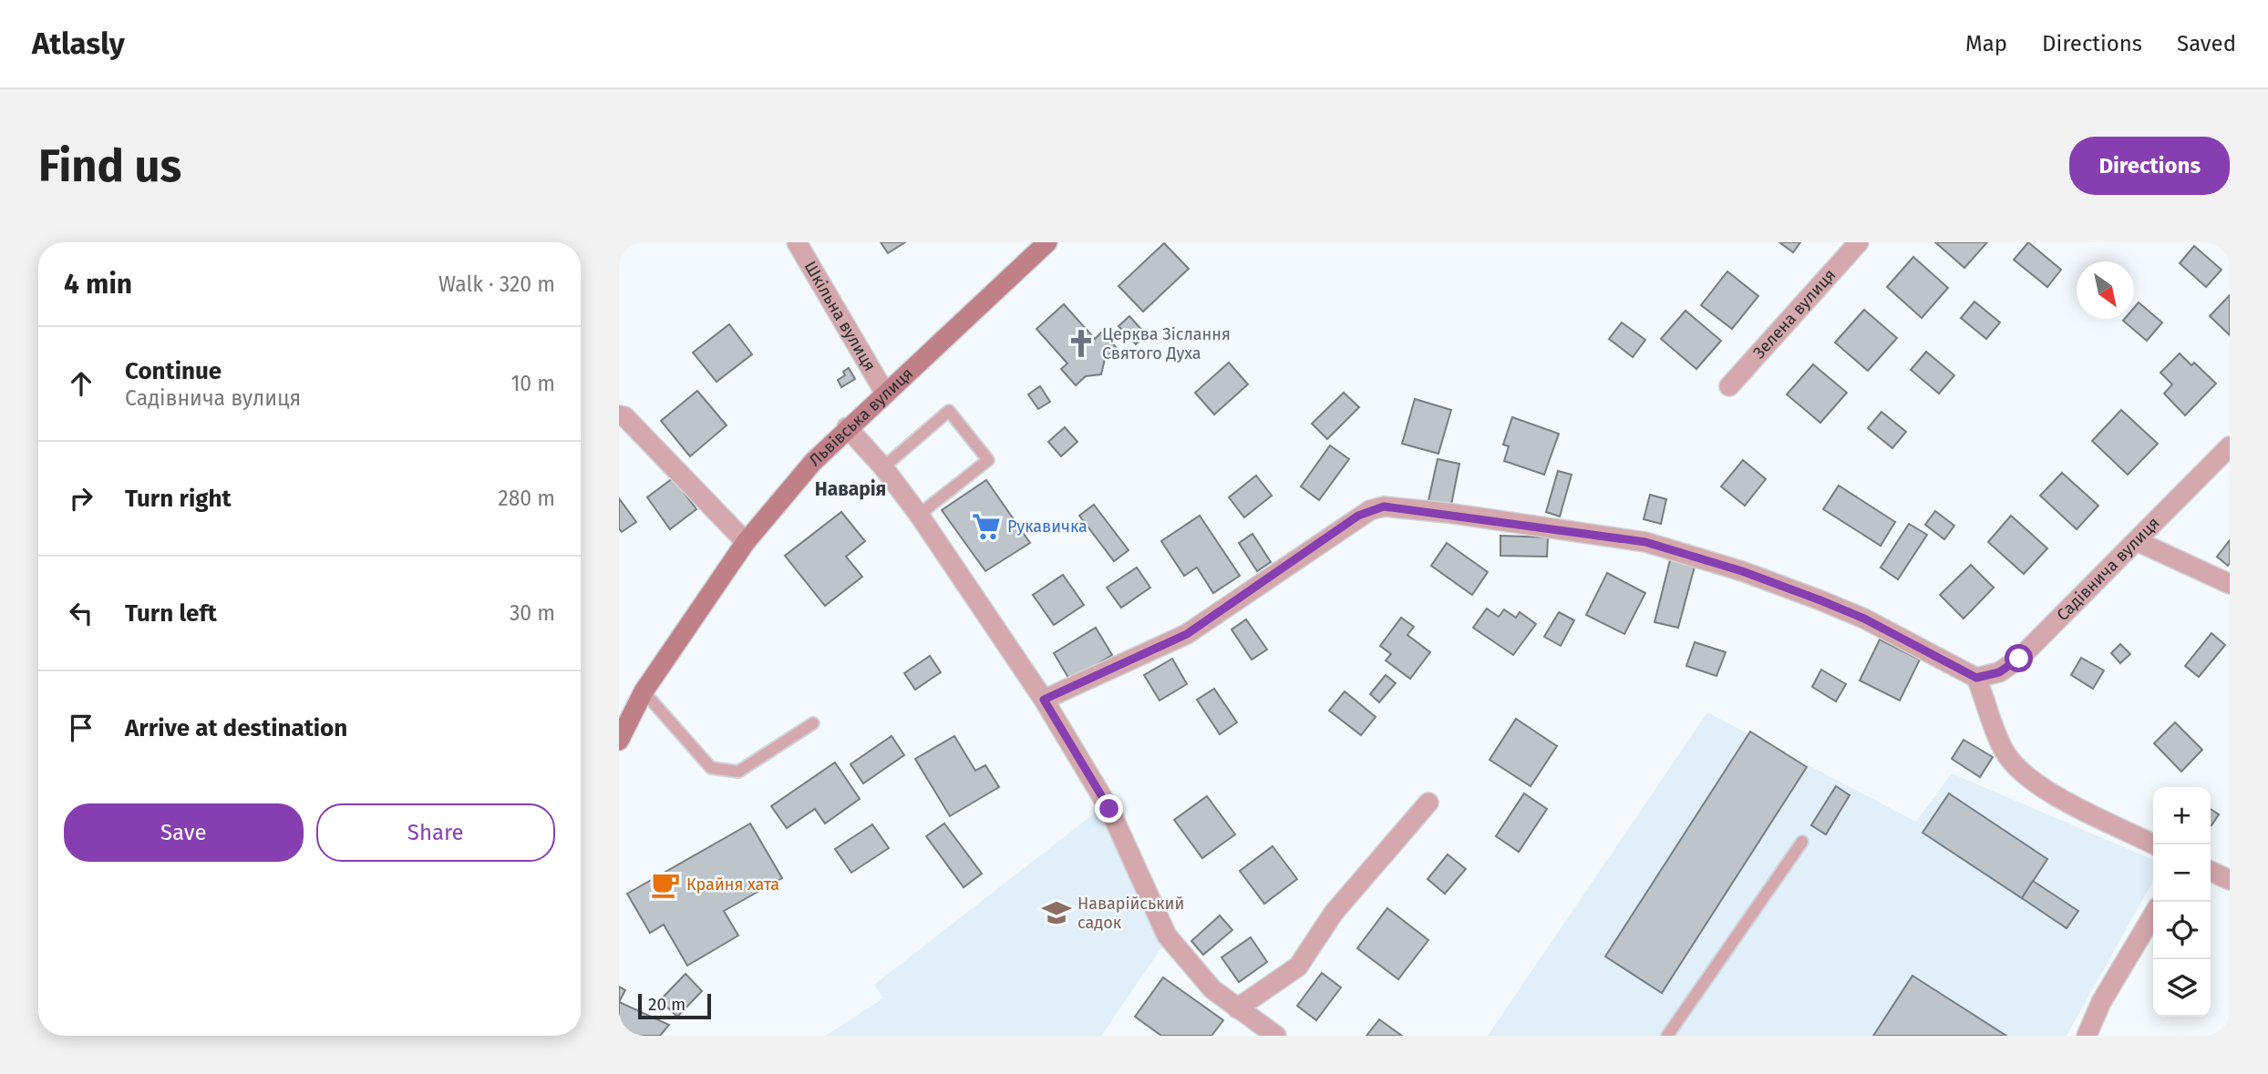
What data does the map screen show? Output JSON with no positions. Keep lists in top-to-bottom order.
{
  "streets": {
    "main road": ["Львівська вулиця"],
    "street": ["Зелена вулиця", "Шкільна вулиця", "Садівнича вулиця"]
  },
  "crossings": [
    ["Шкільна вулиця", "Львівська вулиця"]
  ],
  "districts": ["Наварія"],
  "places": {
    "church": ["Церква Зіслання Святого Духа"],
    "supermarket": ["Рукавичка"],
    "cafe": ["Крайня хата"],
    "school or university": ["Наварійський садок"]
  },
  "scale_bar": "20 m",
  "north": "bottom right",
  "page": {
    "header": "Atlasly",
    "nav": ["Map", "Directions", "Saved"],
    "buttons": [
      "Directions",
      ["Save", "Share"]
    ],
    "title": "Find us",
    "heading": ["4 min", "Walk · 320 m"],
    "list": [
      ["Continue", "Садівнича вулиця", "10 m"],
      ["Turn right", "280 m"],
      ["Turn left", "30 m"],
      "Arrive at destination"
    ],
    "map_buttons": ["+", "−"],
    "scale": "20 m"
  }
}
